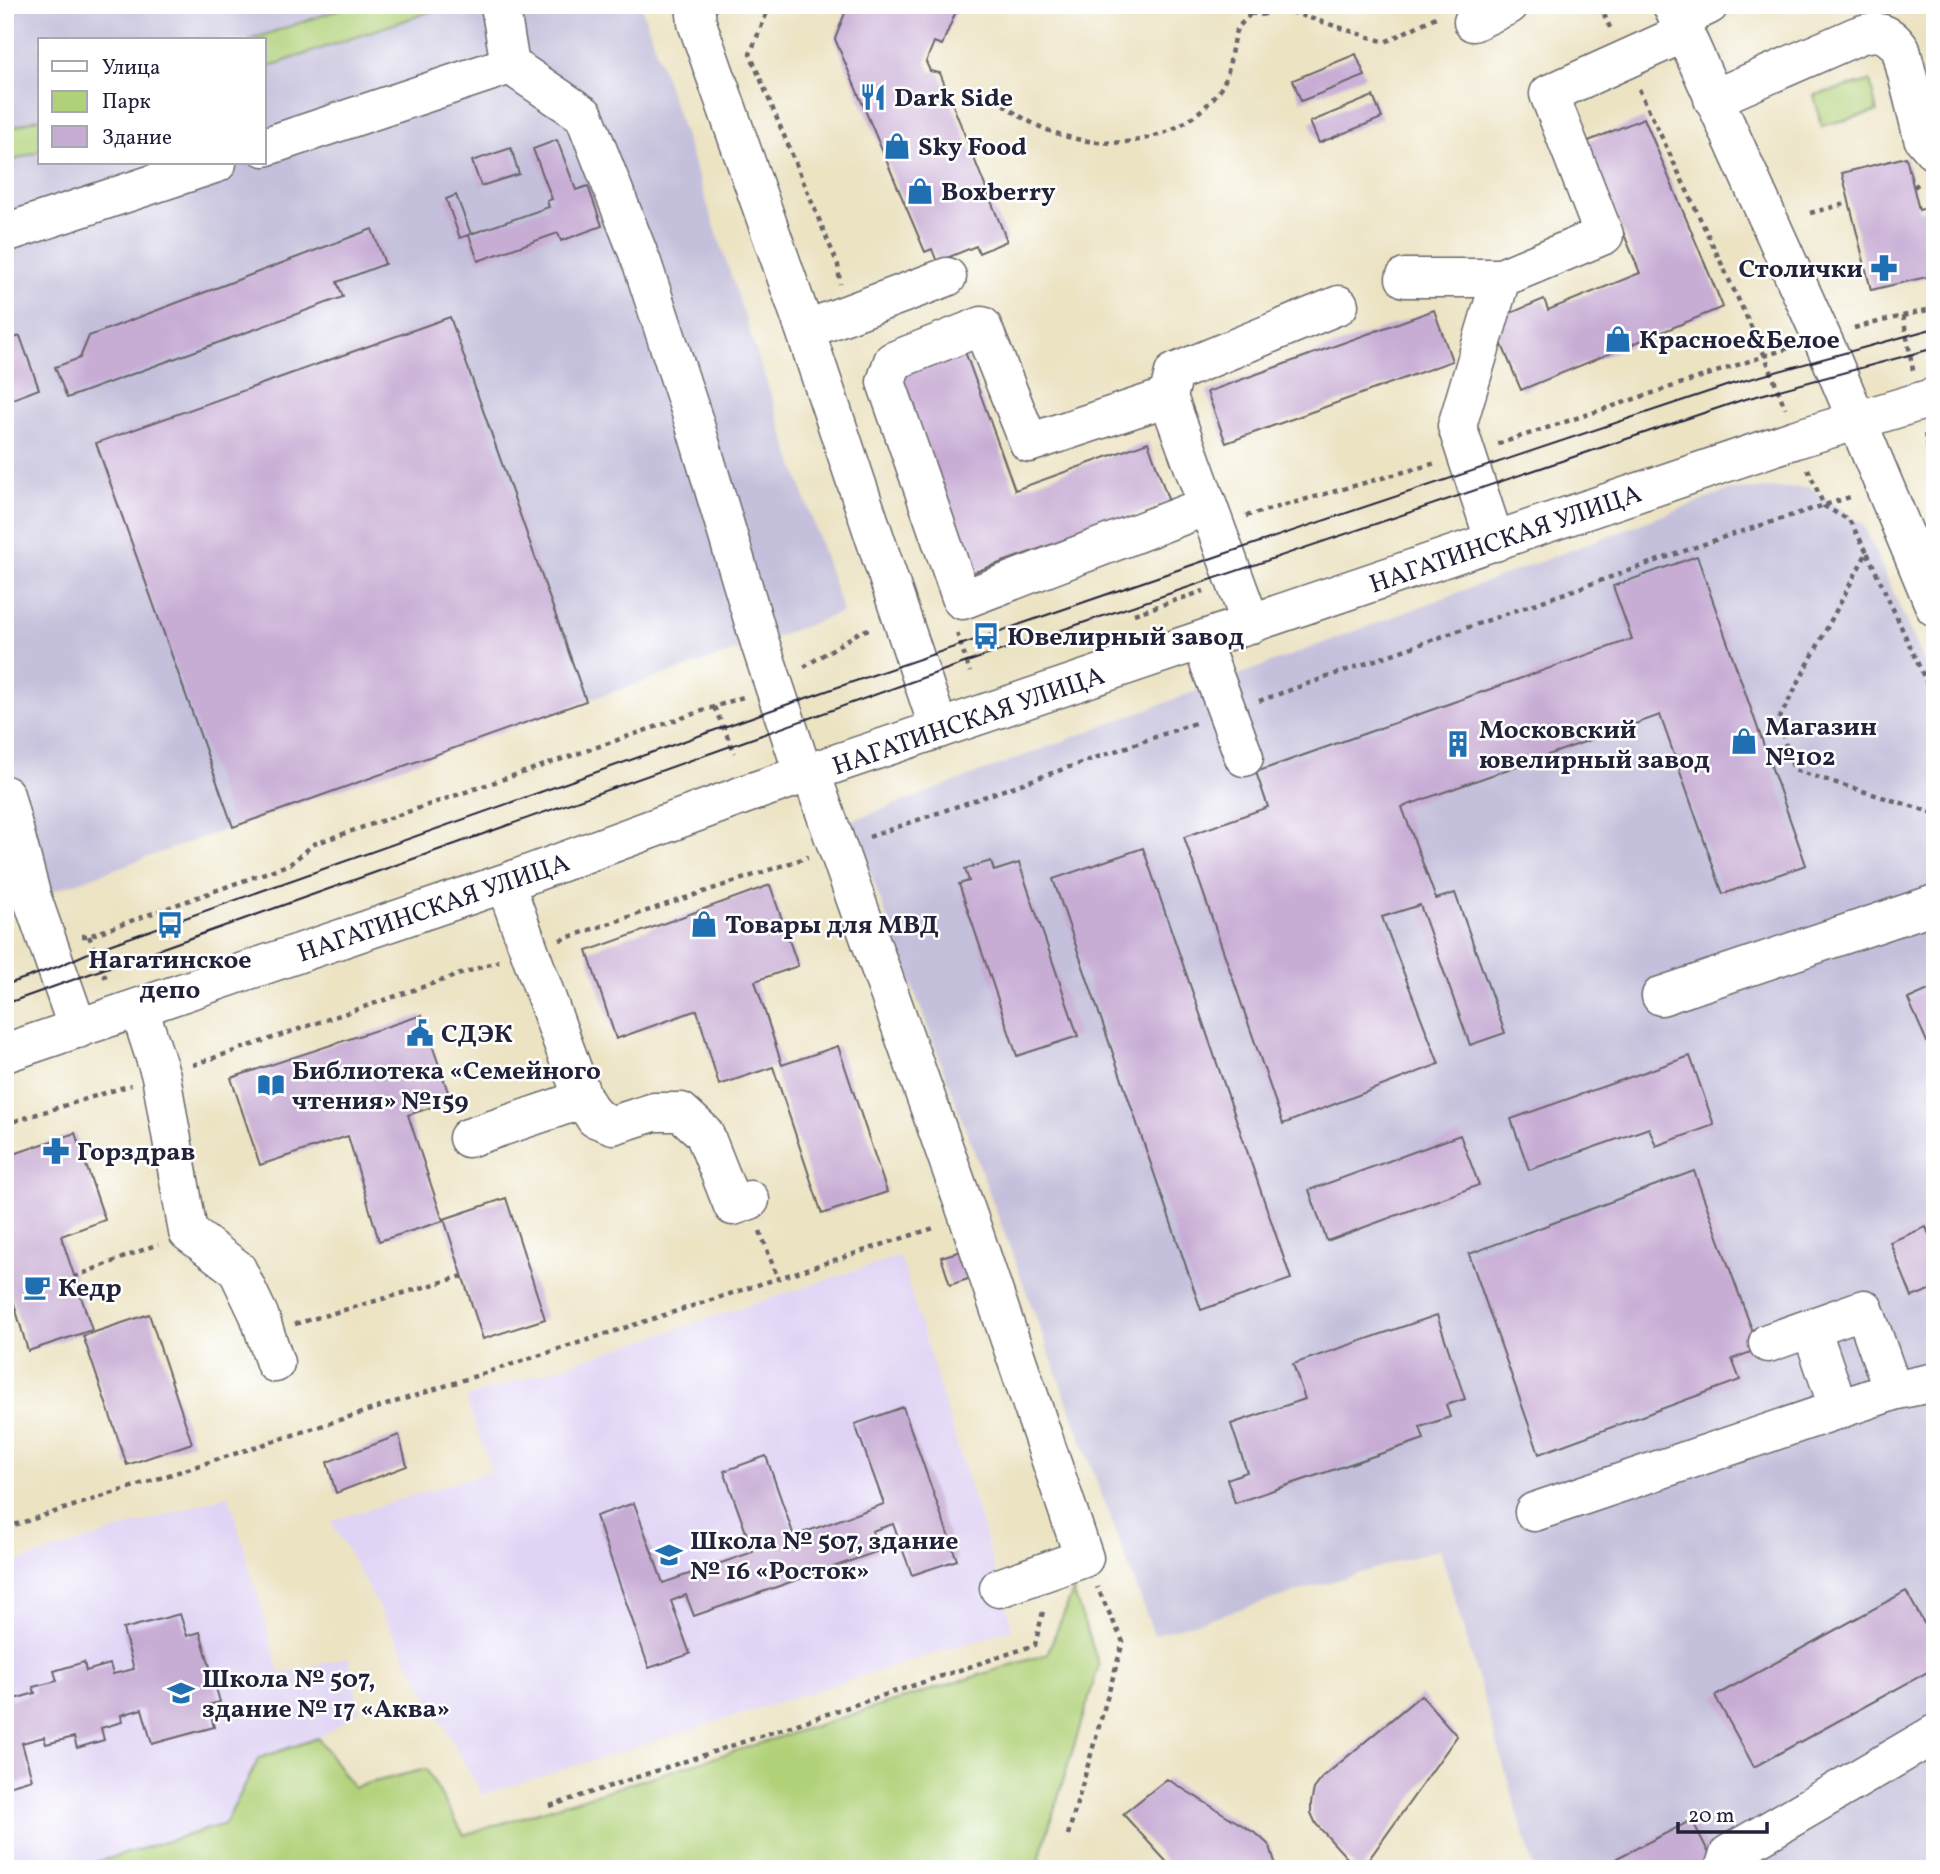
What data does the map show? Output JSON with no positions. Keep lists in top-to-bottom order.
{
  "streets": {
    "street": ["НАГАТИНСКАЯ УЛИЦА"]
  },
  "places": {
    "restaurant": ["Dark Side"],
    "shop": [
      "Sky Food",
      "Boxberry",
      "Красное&Белое",
      "Магазин №102",
      "Товары для МВД"
    ],
    "pharmacy": ["Столички", "Горздрав"],
    "bus stop": ["Ювелирный завод", "Нагатинское депо"],
    "building": ["Московский ювелирный завод"],
    "public building": ["СДЭК"],
    "library": ["Библиотека «Семейного чтения» №159"],
    "cafe": ["Кедр"],
    "school or university": ["Школа № 507, здание № 16 «Росток»", "Школа № 507, здание № 17 «Аква»"]
  },
  "legend": ["Улица", "Парк", "Здание"],
  "scale_bar": "20 m"
}
